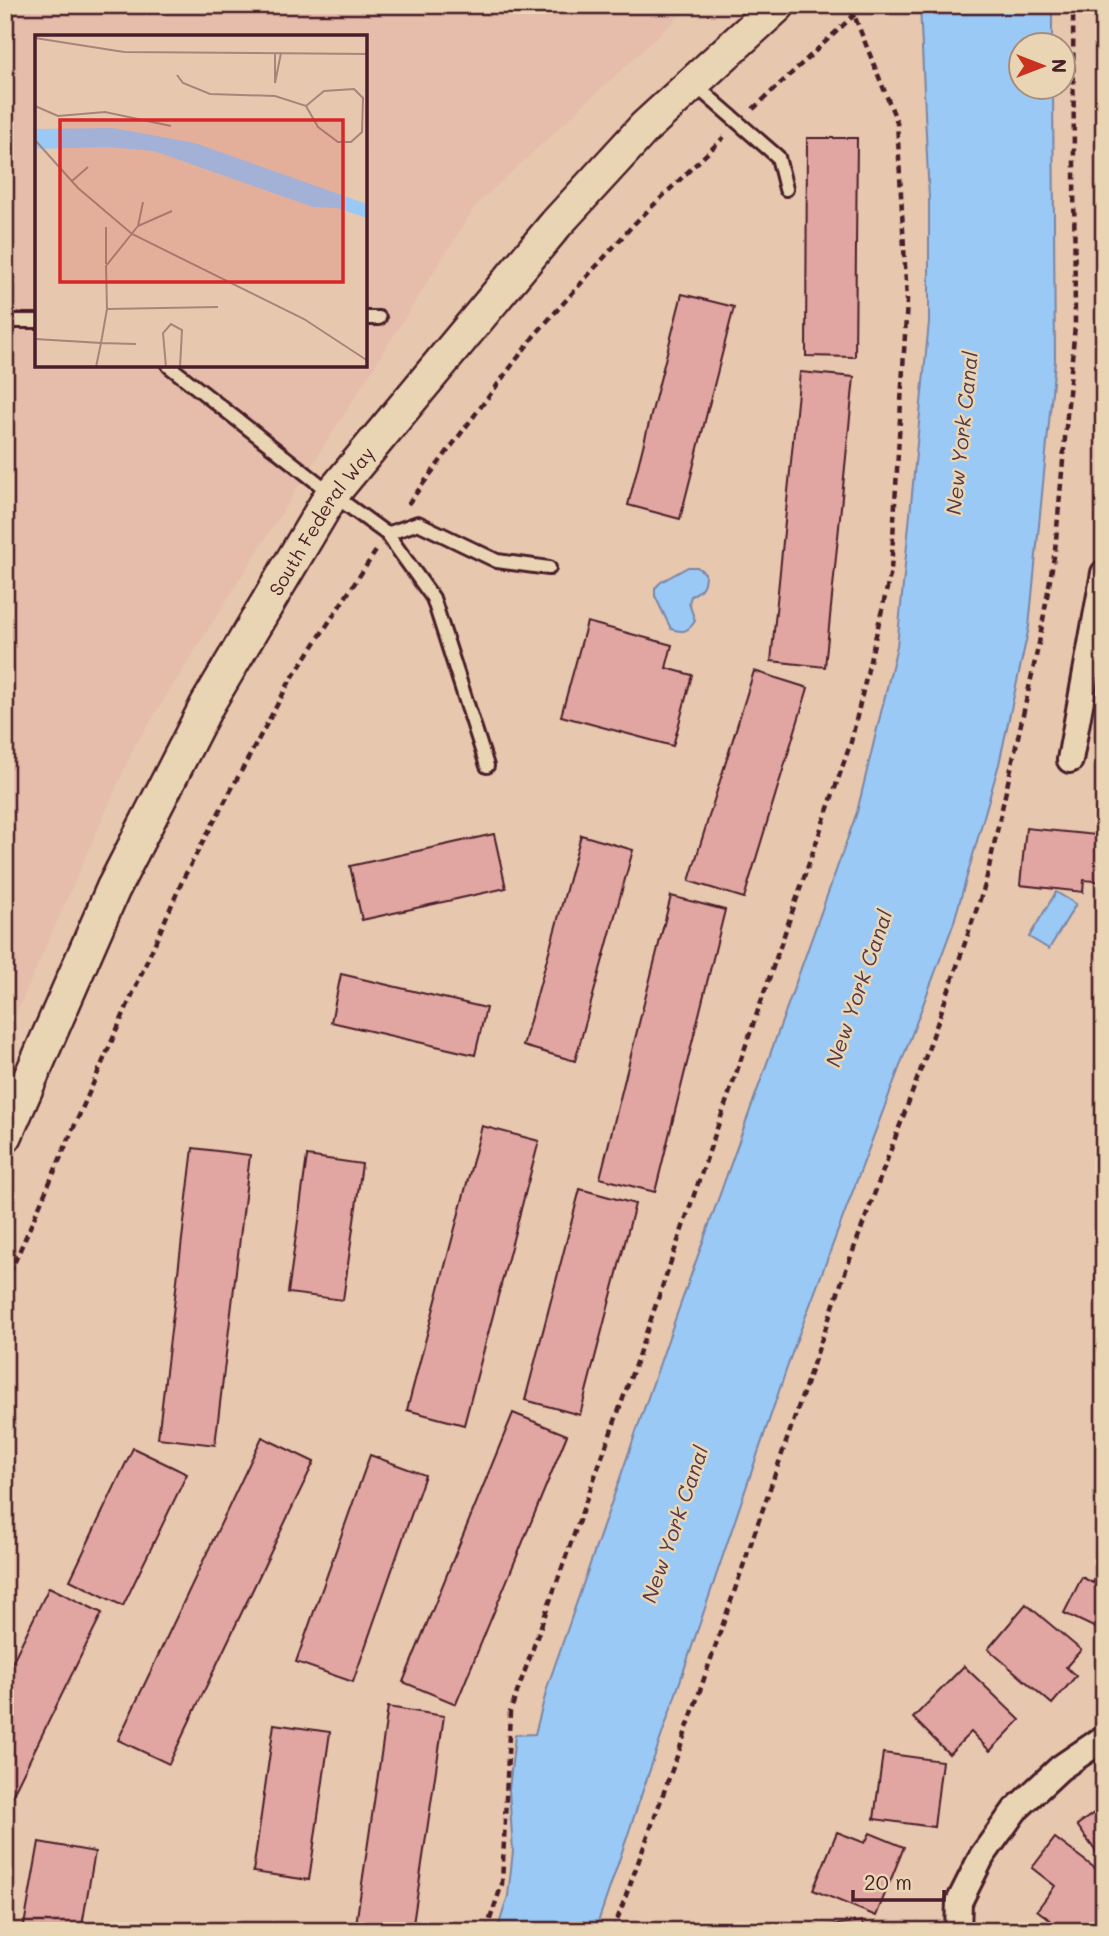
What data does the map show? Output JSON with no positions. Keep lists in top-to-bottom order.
{
  "streets": {
    "main road": ["South Federal Way"]
  },
  "water": ["New York Canal"],
  "scale_bar": "20 m",
  "north": "right"
}
